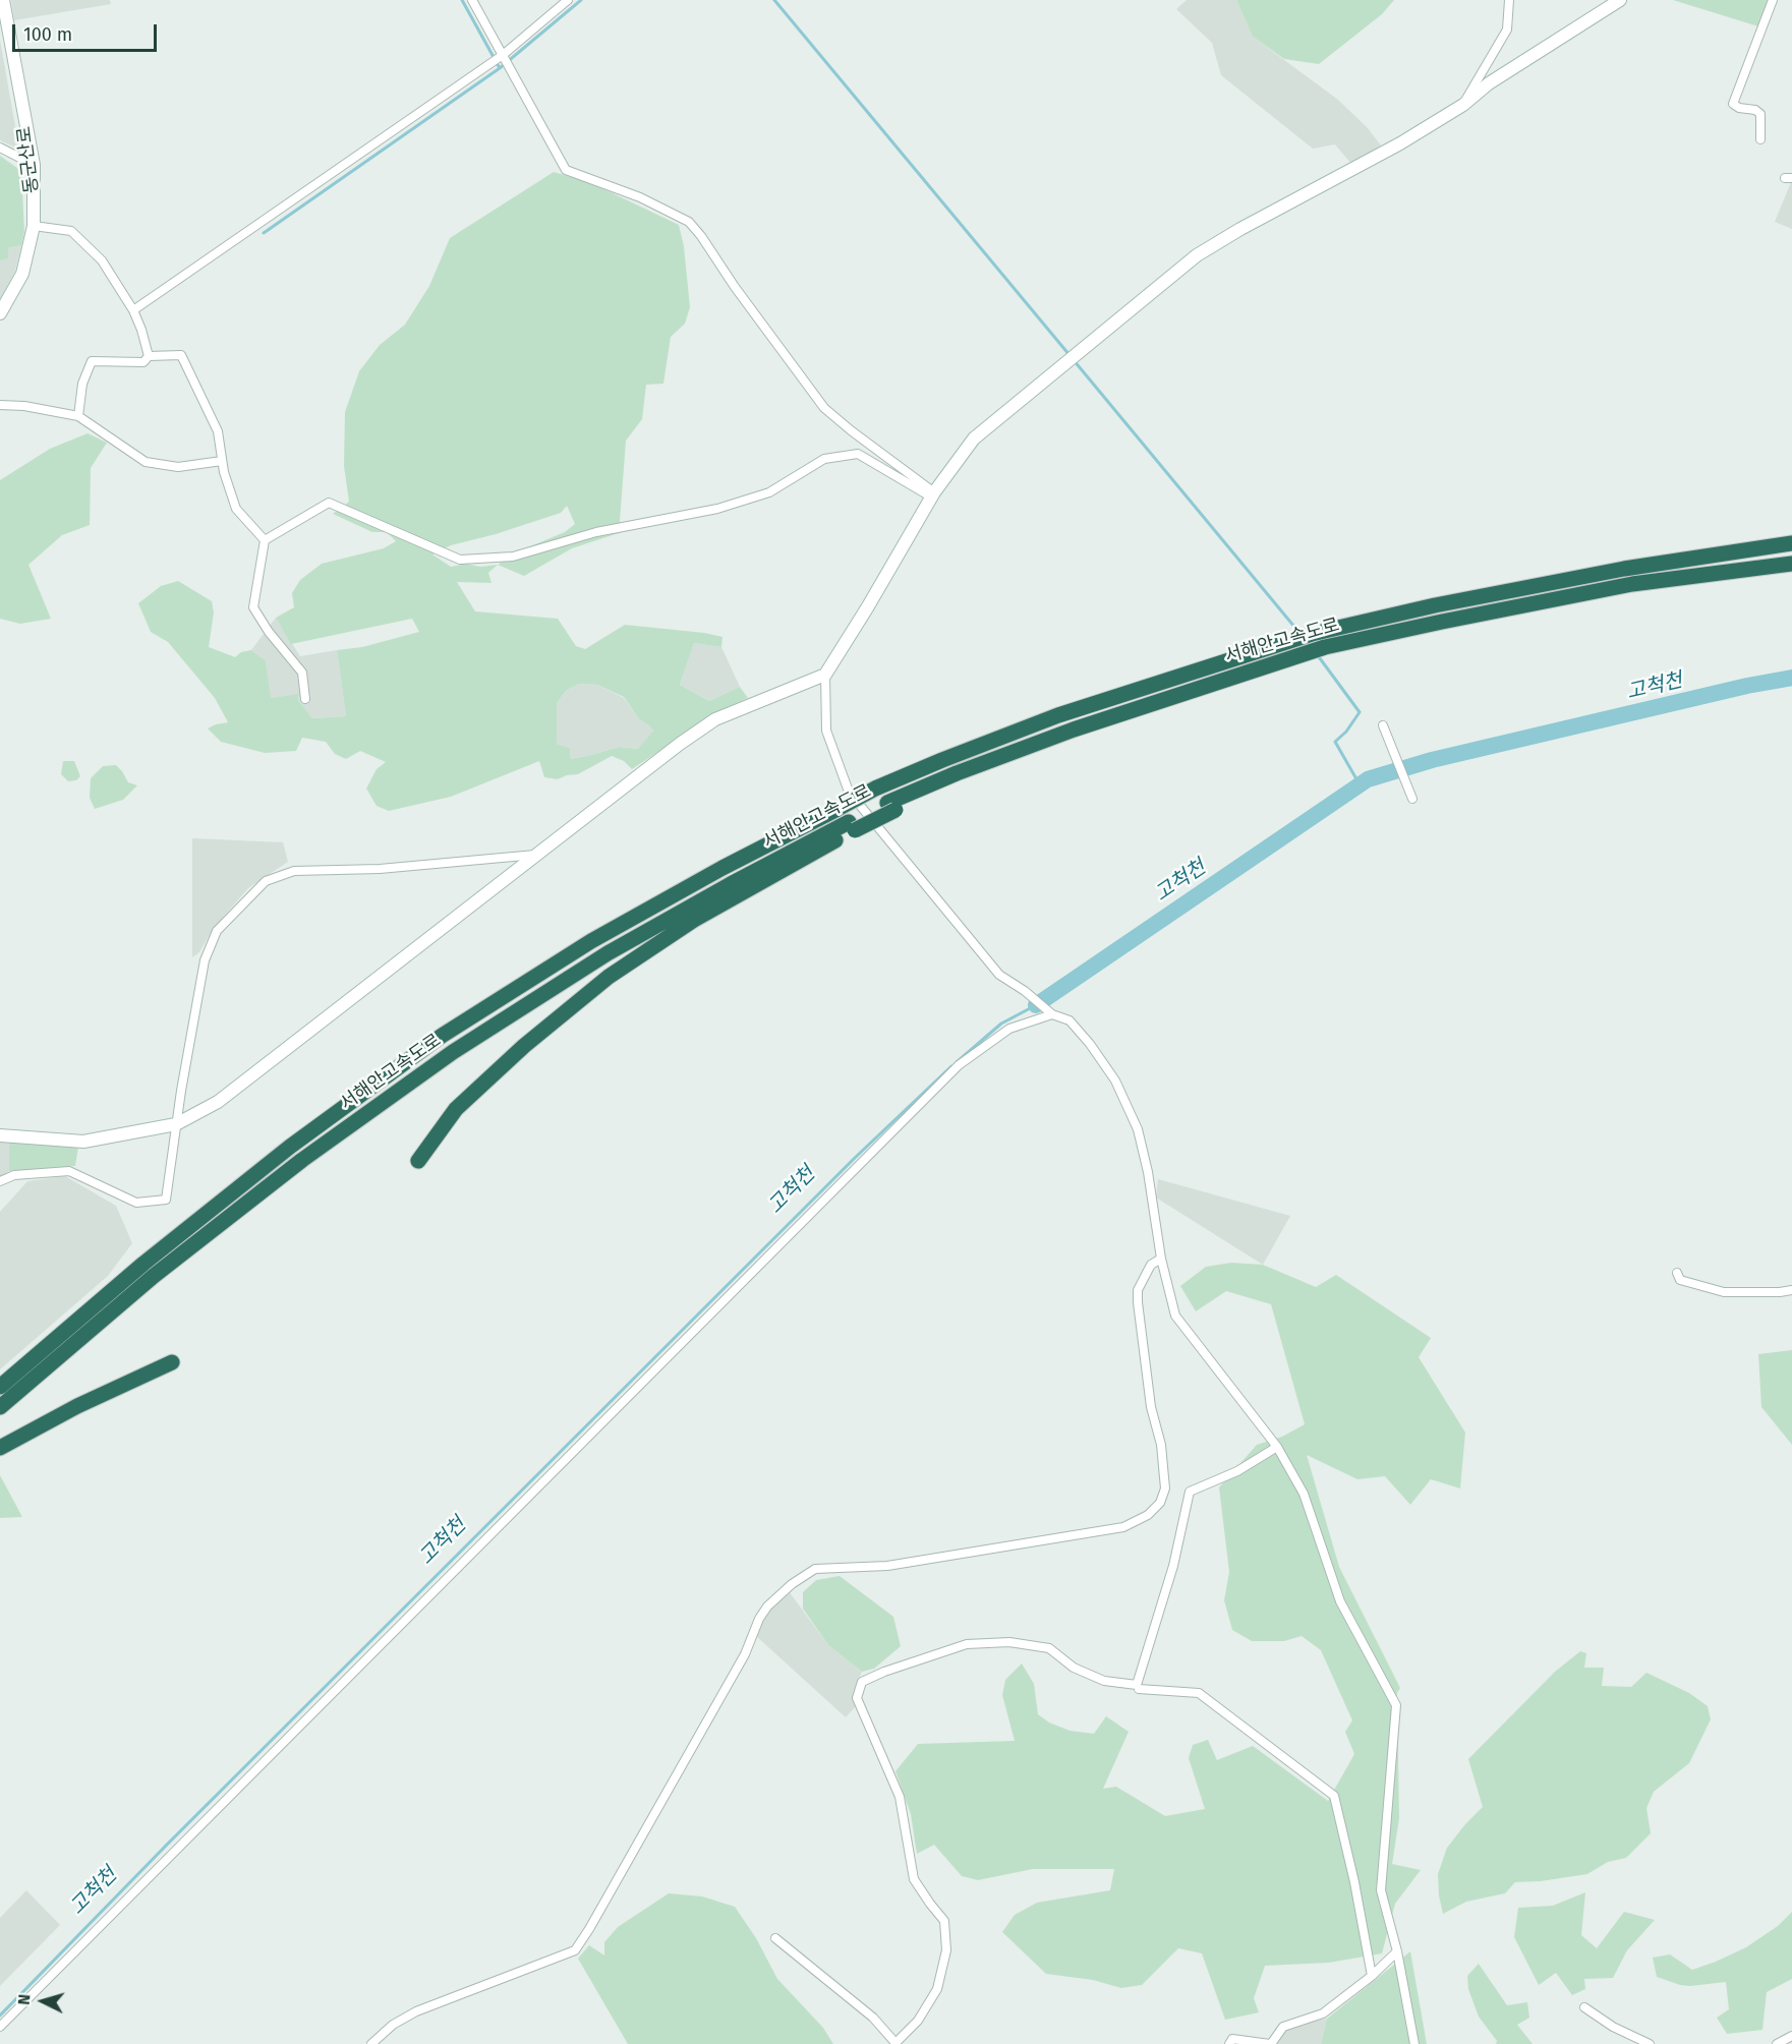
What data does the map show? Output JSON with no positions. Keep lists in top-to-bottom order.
{
  "streets": {
    "highway": ["서해안고속도로"],
    "street": ["동군산로"]
  },
  "water": ["고척천"],
  "scale_bar": "100 m",
  "north": "left"
}
